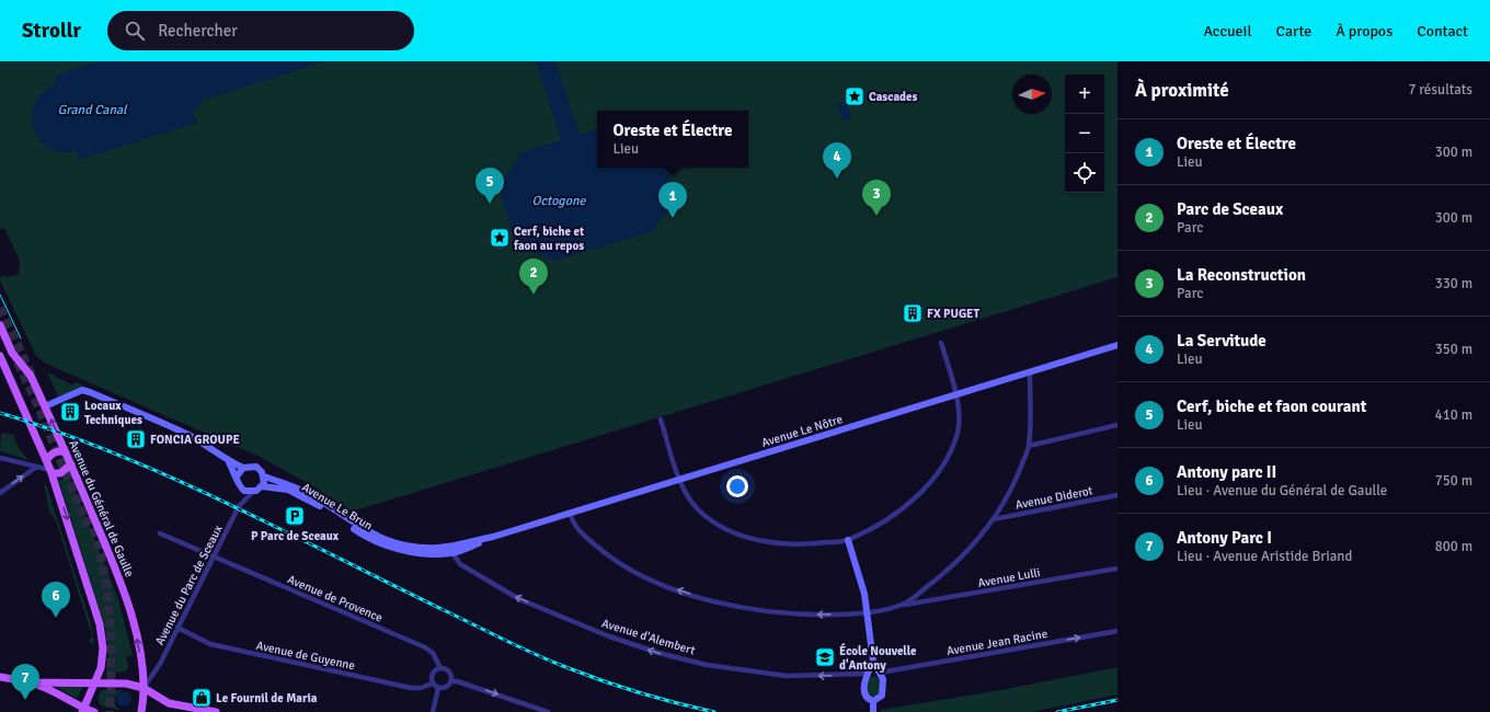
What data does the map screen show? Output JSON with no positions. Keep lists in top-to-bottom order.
{
  "streets": {
    "main road": ["Avenue Le Nôtre", "Avenue Le Brun", "Avenue du Général de Gaulle"],
    "street": [
      "Avenue Diderot",
      "Avenue Lulli",
      "Avenue du Parc de Sceaux",
      "Avenue de Provence",
      "Avenue d'Alembert",
      "Avenue Jean Racine",
      "Avenue de Guyenne"
    ]
  },
  "crossings": [
    ["Avenue Le Nôtre", "Avenue Le Brun"],
    ["Avenue Le Nôtre", "Avenue Lulli"],
    ["Avenue Le Nôtre", "Avenue d'Alembert"],
    ["Avenue Le Brun", "Avenue du Parc de Sceaux"],
    ["Avenue Le Brun", "Avenue d'Alembert"],
    ["Avenue du Général de Gaulle", "Avenue du Parc de Sceaux"],
    ["Avenue du Parc de Sceaux", "Avenue de Provence"],
    ["Avenue du Parc de Sceaux", "Avenue de Guyenne"],
    ["Avenue de Provence", "Avenue de Guyenne"],
    ["Avenue d'Alembert", "Avenue Jean Racine"]
  ],
  "one_way": ["Avenue Lulli", "Avenue d'Alembert", "Avenue Jean Racine"],
  "water": ["Grand Canal", "Octogone"],
  "places": {
    "place": ["Cascades", "Cerf, biche et faon au repos"],
    "building": ["FX PUGET", "Locaux Techniques", "FONCIA GROUPE"],
    "parking": ["P Parc de Sceaux"],
    "school or university": ["École Nouvelle d'Antony"],
    "shop": ["Le Fournil de Maria"]
  },
  "north": "right",
  "page": {
    "header": "Strollr",
    "search": "Rechercher",
    "nav": [
      "Accueil",
      "Carte",
      "À propos",
      "Contact"
    ],
    "heading": ["À proximité", "7 résultats"],
    "map_buttons": ["+", "−"],
    "popup": ["Oreste et Électre", "Lieu"],
    "list": [
      {
        "mark": "1",
        "name": "Oreste et Électre",
        "note": "Lieu",
        "value": "300 m"
      },
      {
        "mark": "2",
        "name": "Parc de Sceaux",
        "note": "Parc",
        "value": "300 m"
      },
      {
        "mark": "3",
        "name": "La Reconstruction",
        "note": "Parc",
        "value": "330 m"
      },
      {
        "mark": "4",
        "name": "La Servitude",
        "note": "Lieu",
        "value": "350 m"
      },
      {
        "mark": "5",
        "name": "Cerf, biche et faon courant",
        "note": "Lieu",
        "value": "410 m"
      },
      {
        "mark": "6",
        "name": "Antony parc II",
        "note": "Lieu · Avenue du Général de Gaulle",
        "value": "750 m"
      },
      {
        "mark": "7",
        "name": "Antony Parc I",
        "note": "Lieu · Avenue Aristide Briand",
        "value": "800 m"
      }
    ],
    "pins": [
      "4",
      "5",
      "3",
      "1",
      "2",
      "6",
      "7"
    ]
  }
}
